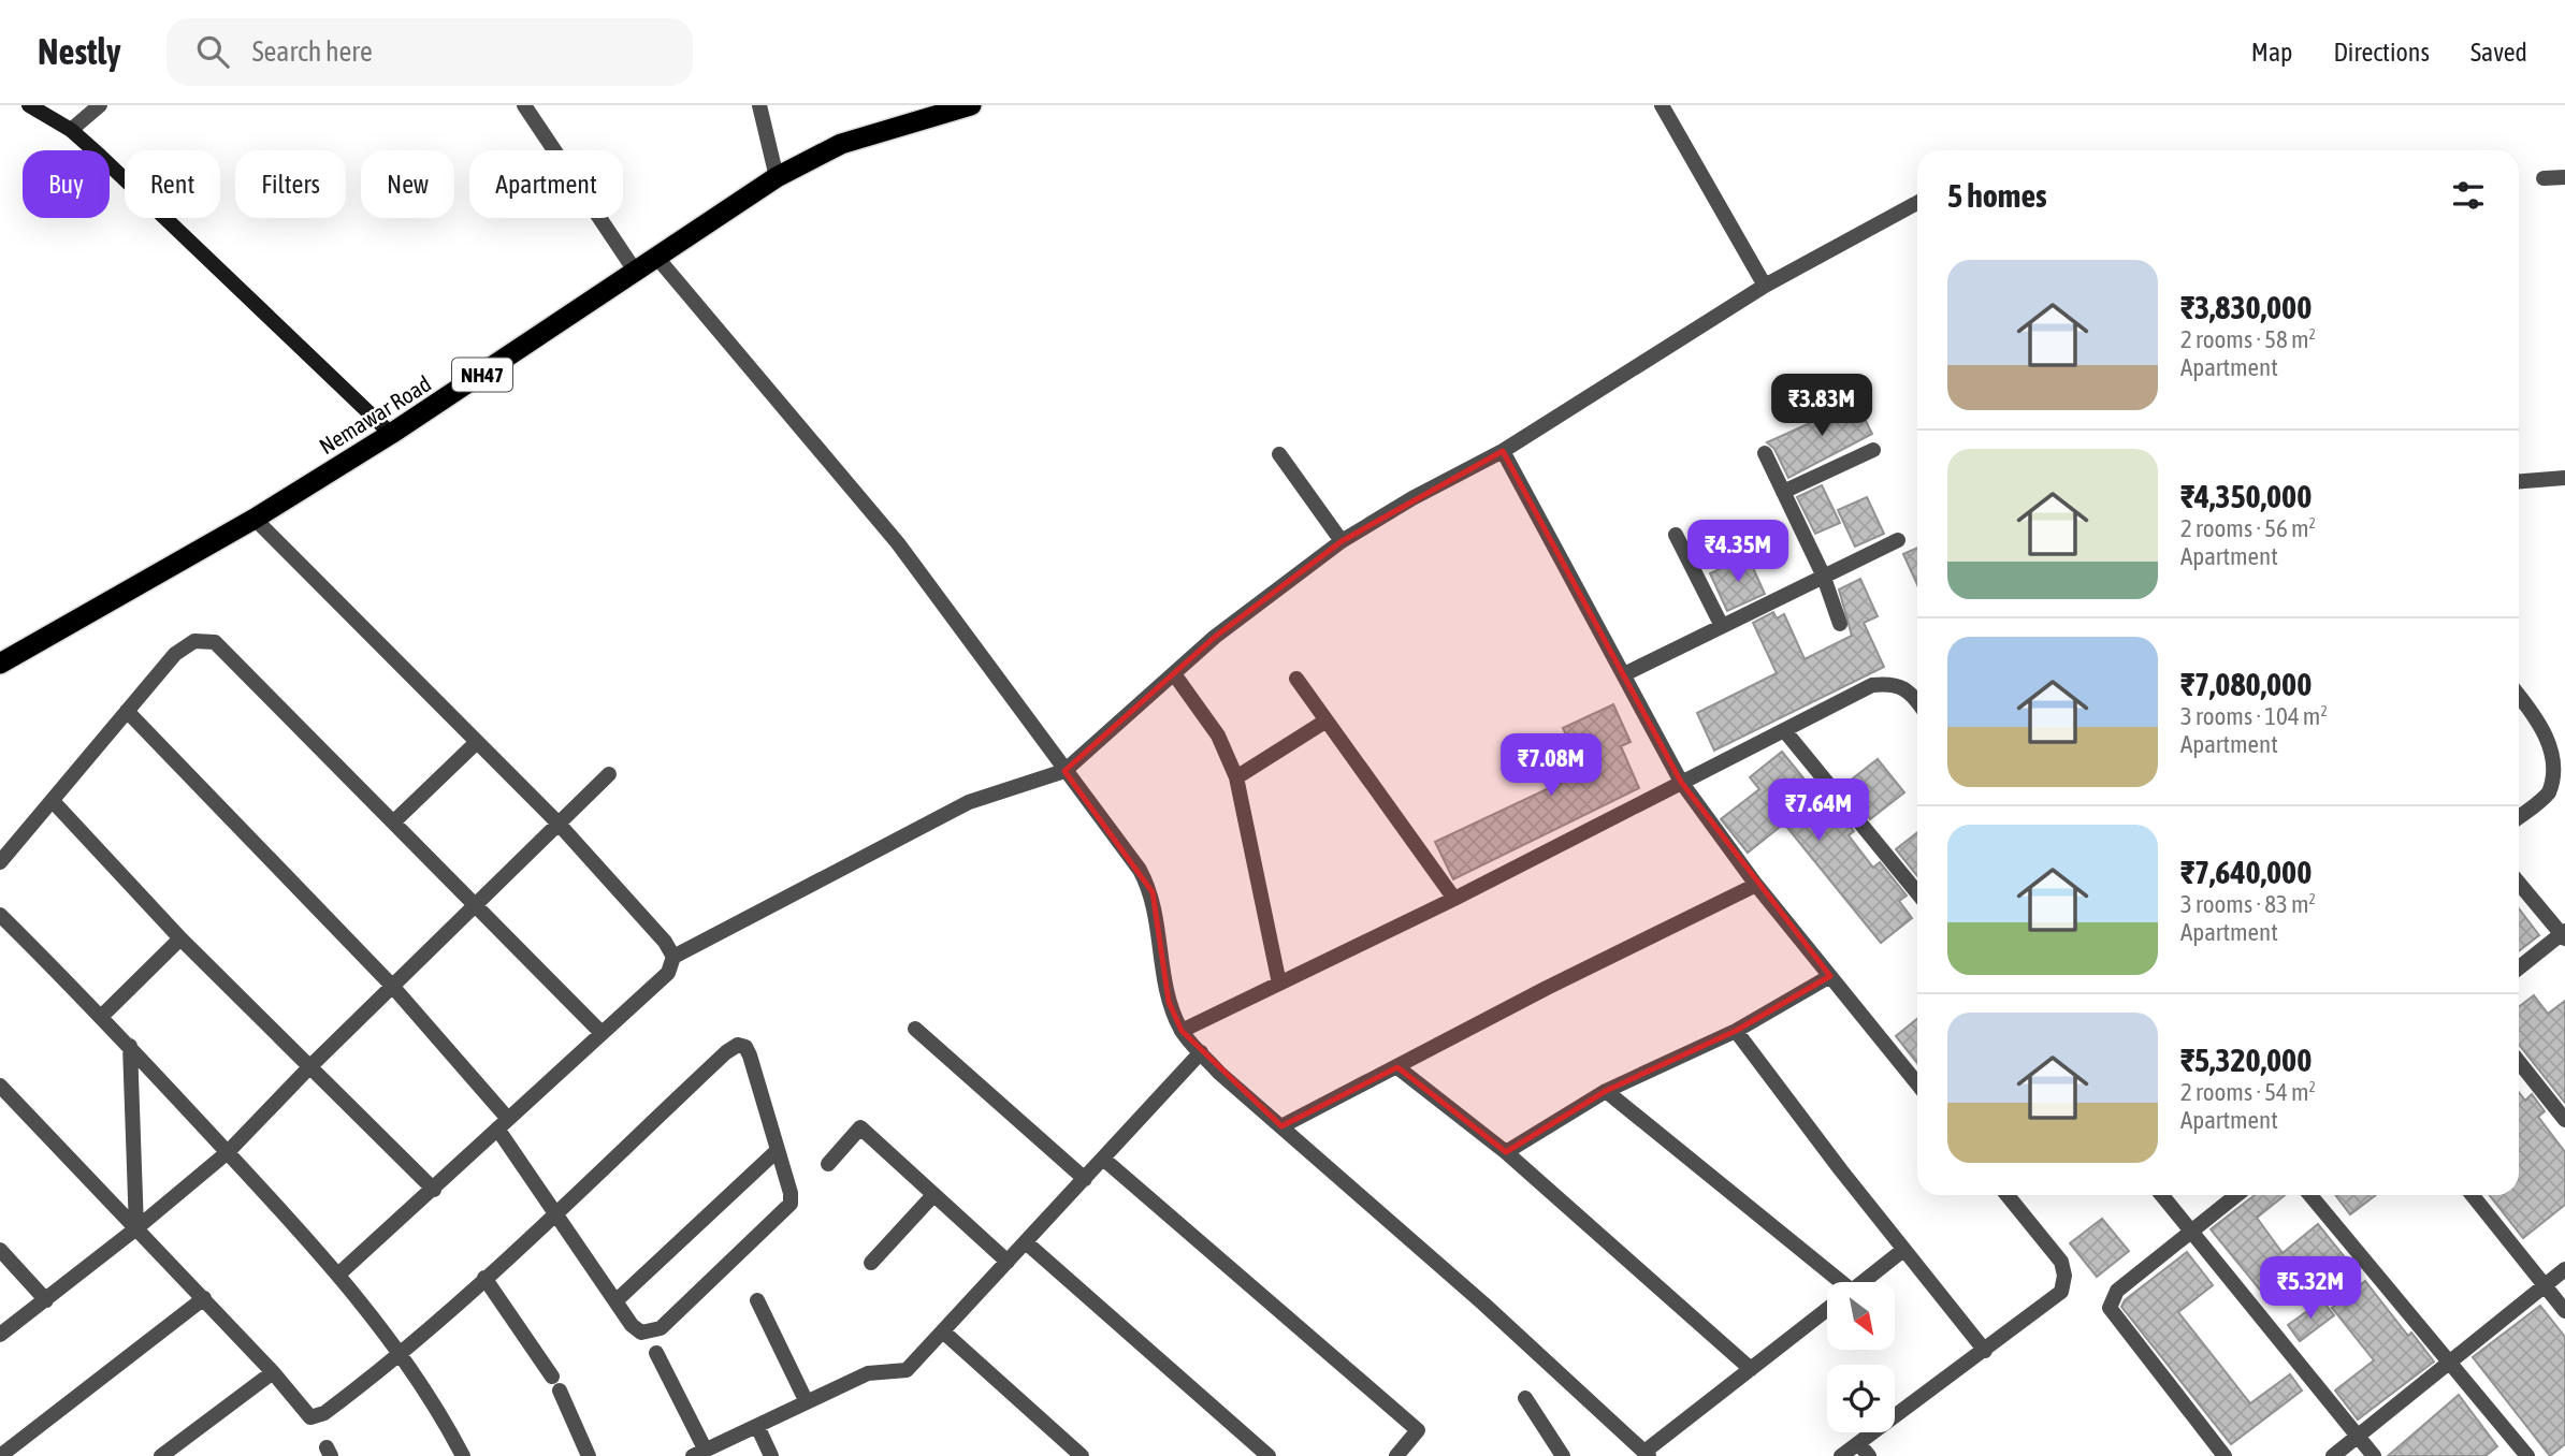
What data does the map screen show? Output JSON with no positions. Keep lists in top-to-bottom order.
{
  "streets": {
    "highway": ["NH47", "Nemawar Road"]
  },
  "north": "bottom right",
  "page": {
    "header": "Nestly",
    "search": "Search here",
    "nav": ["Map", "Directions", "Saved"],
    "chip": [
      "Buy",
      "Rent",
      "Filters",
      "New",
      "Apartment"
    ],
    "heading": "5 homes",
    "list": [
      {
        "name": "₹3,830,000",
        "note": "2 rooms · 58 m² · Apartment"
      },
      {
        "name": "₹4,350,000",
        "note": "2 rooms · 56 m² · Apartment"
      },
      {
        "name": "₹7,080,000",
        "note": "3 rooms · 104 m² · Apartment"
      },
      {
        "name": "₹7,640,000",
        "note": "3 rooms · 83 m² · Apartment"
      },
      {
        "name": "₹5,320,000",
        "note": "2 rooms · 54 m² · Apartment"
      }
    ],
    "price": [
      "₹3.83M",
      "₹4.35M",
      "₹7.08M",
      "₹7.64M",
      "₹5.32M"
    ]
  }
}
